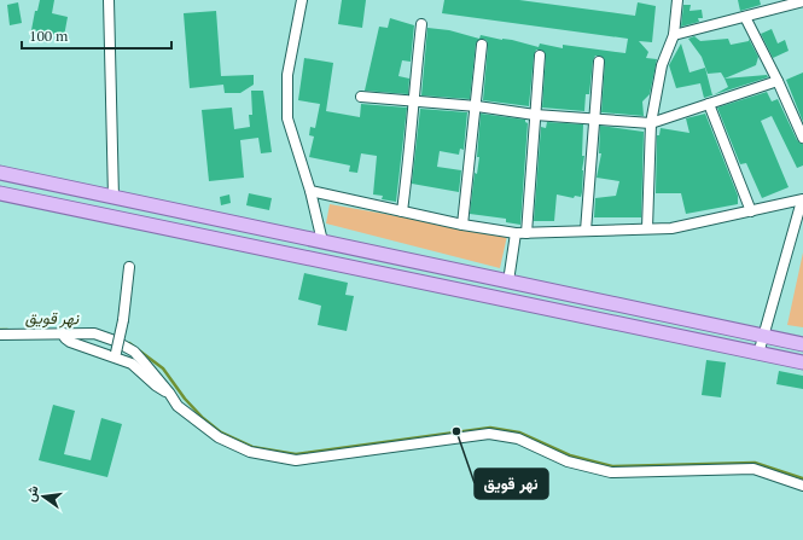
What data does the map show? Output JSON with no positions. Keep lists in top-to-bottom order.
{
  "water": ["نهر قويق"],
  "places": ["نهر قويق"],
  "scale_bar": "100 m",
  "north": "left"
}
